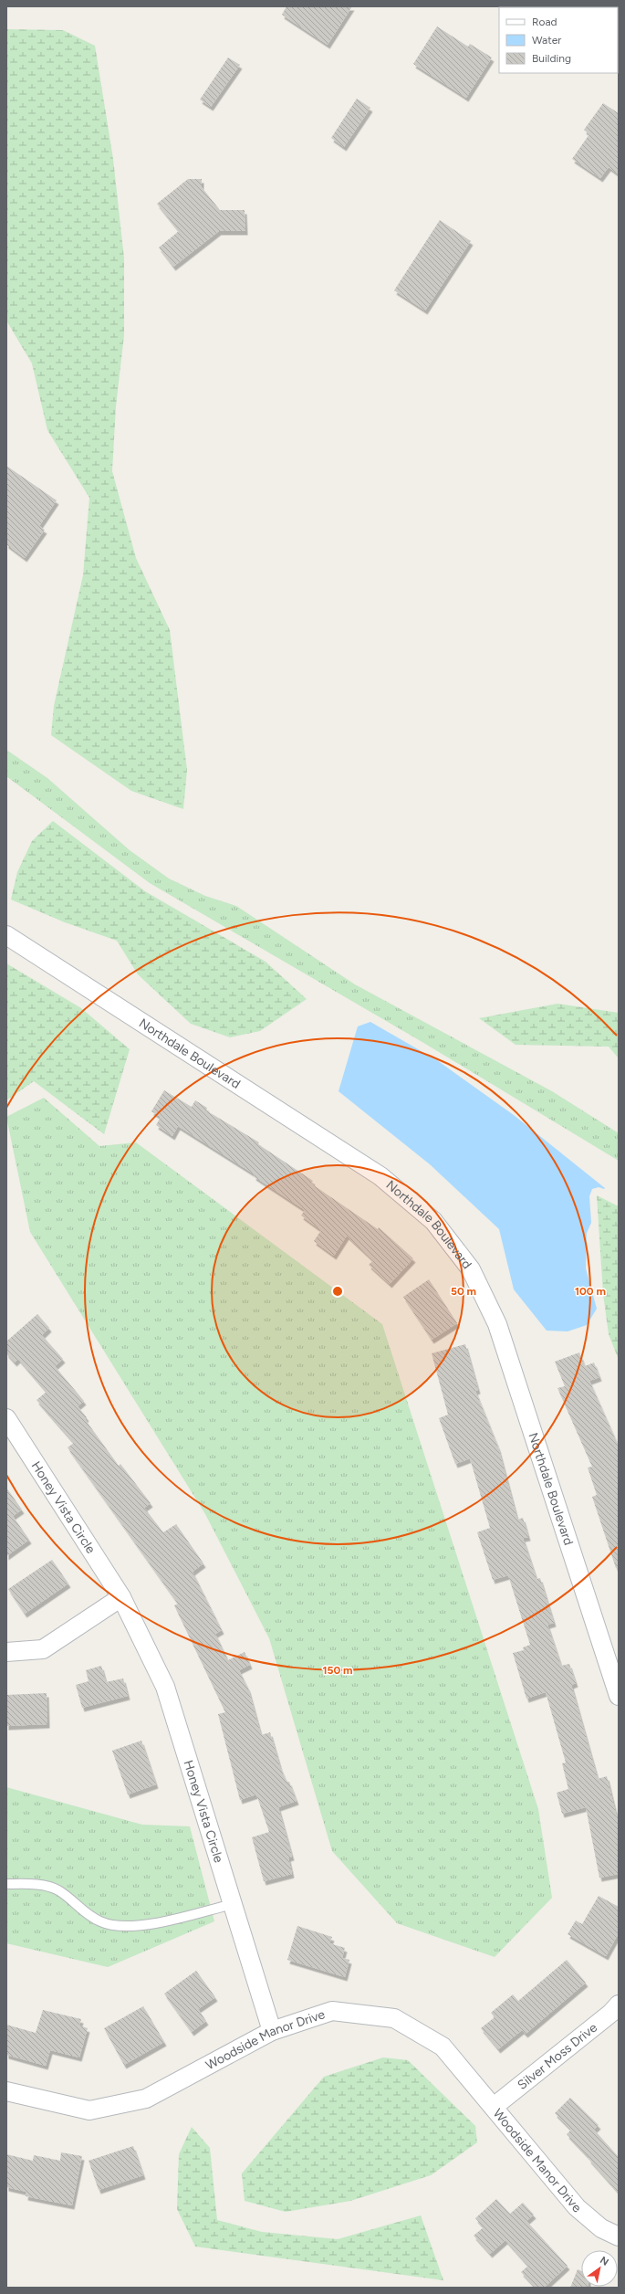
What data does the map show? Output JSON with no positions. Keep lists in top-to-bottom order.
{
  "streets": {
    "street": [
      "Northdale Boulevard",
      "Honey Vista Circle",
      "Woodside Manor Drive",
      "Silver Moss Drive"
    ]
  },
  "crossings": [
    ["Honey Vista Circle", "Woodside Manor Drive"],
    ["Woodside Manor Drive", "Silver Moss Drive"]
  ],
  "legend": ["Road", "Water", "Building"],
  "north": "top right",
  "rings": ["50 m", "100 m", "150 m"]
}
